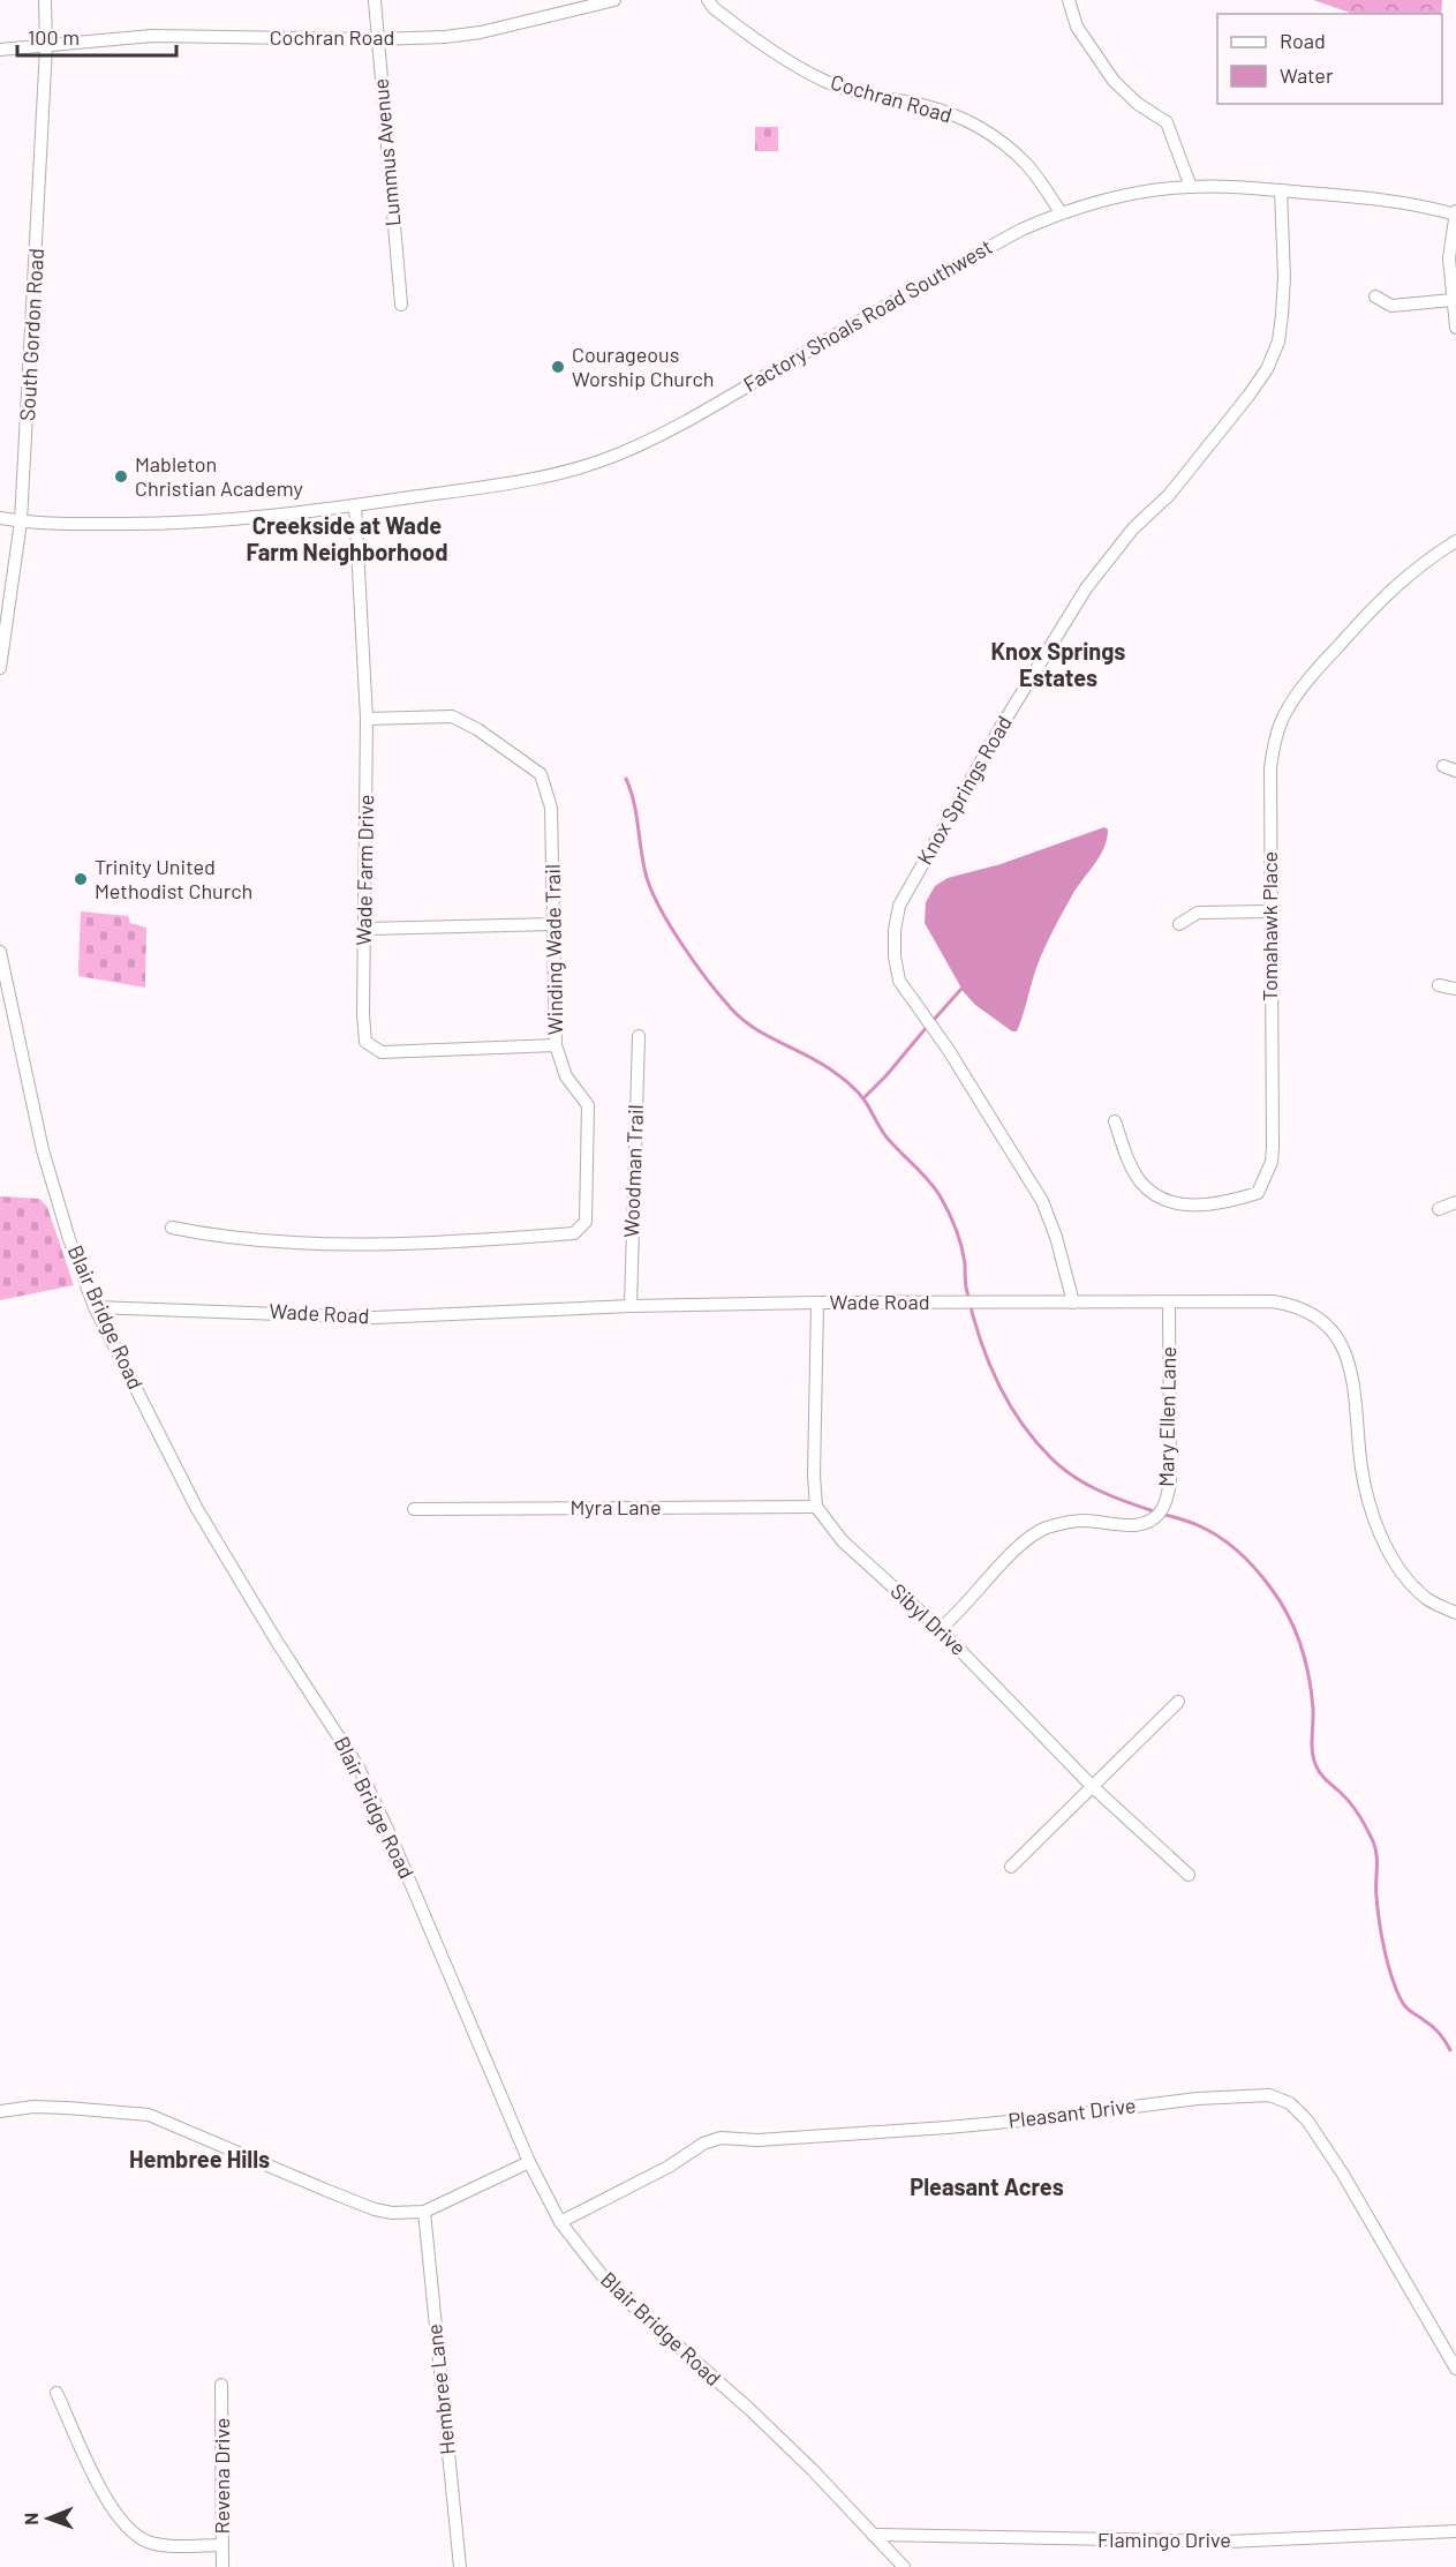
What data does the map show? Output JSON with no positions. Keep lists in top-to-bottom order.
{
  "streets": {
    "street": [
      "Cochran Road",
      "Lummus Avenue",
      "Factory Shoals Road Southwest",
      "South Gordon Road",
      "Knox Springs Road",
      "Wade Farm Drive",
      "Tomahawk Place",
      "Winding Wade Trail",
      "Woodman Trail",
      "Wade Road",
      "Blair Bridge Road",
      "Mary Ellen Lane",
      "Myra Lane",
      "Sibyl Drive",
      "Pleasant Drive",
      "Hembree Lane",
      "Revena Drive",
      "Flamingo Drive"
    ]
  },
  "crossings": [
    ["Cochran Road", "Lummus Avenue"],
    ["Cochran Road", "Factory Shoals Road Southwest"],
    ["Cochran Road", "South Gordon Road"],
    ["Factory Shoals Road Southwest", "South Gordon Road"],
    ["Factory Shoals Road Southwest", "Knox Springs Road"],
    ["Factory Shoals Road Southwest", "Wade Farm Drive"],
    ["Knox Springs Road", "Wade Road"],
    ["Wade Farm Drive", "Winding Wade Trail"],
    ["Woodman Trail", "Wade Road"],
    ["Wade Road", "Blair Bridge Road"],
    ["Wade Road", "Mary Ellen Lane"],
    ["Blair Bridge Road", "Pleasant Drive"],
    ["Blair Bridge Road", "Flamingo Drive"],
    ["Mary Ellen Lane", "Sibyl Drive"],
    ["Myra Lane", "Sibyl Drive"]
  ],
  "districts": [
    "Creekside at Wade Farm Neighborhood",
    "Knox Springs Estates",
    "Hembree Hills",
    "Pleasant Acres"
  ],
  "places": ["Courageous Worship Church", "Mableton Christian Academy", "Trinity United Methodist Church"],
  "legend": ["Road", "Water"],
  "scale_bar": "100 m",
  "north": "left"
}
